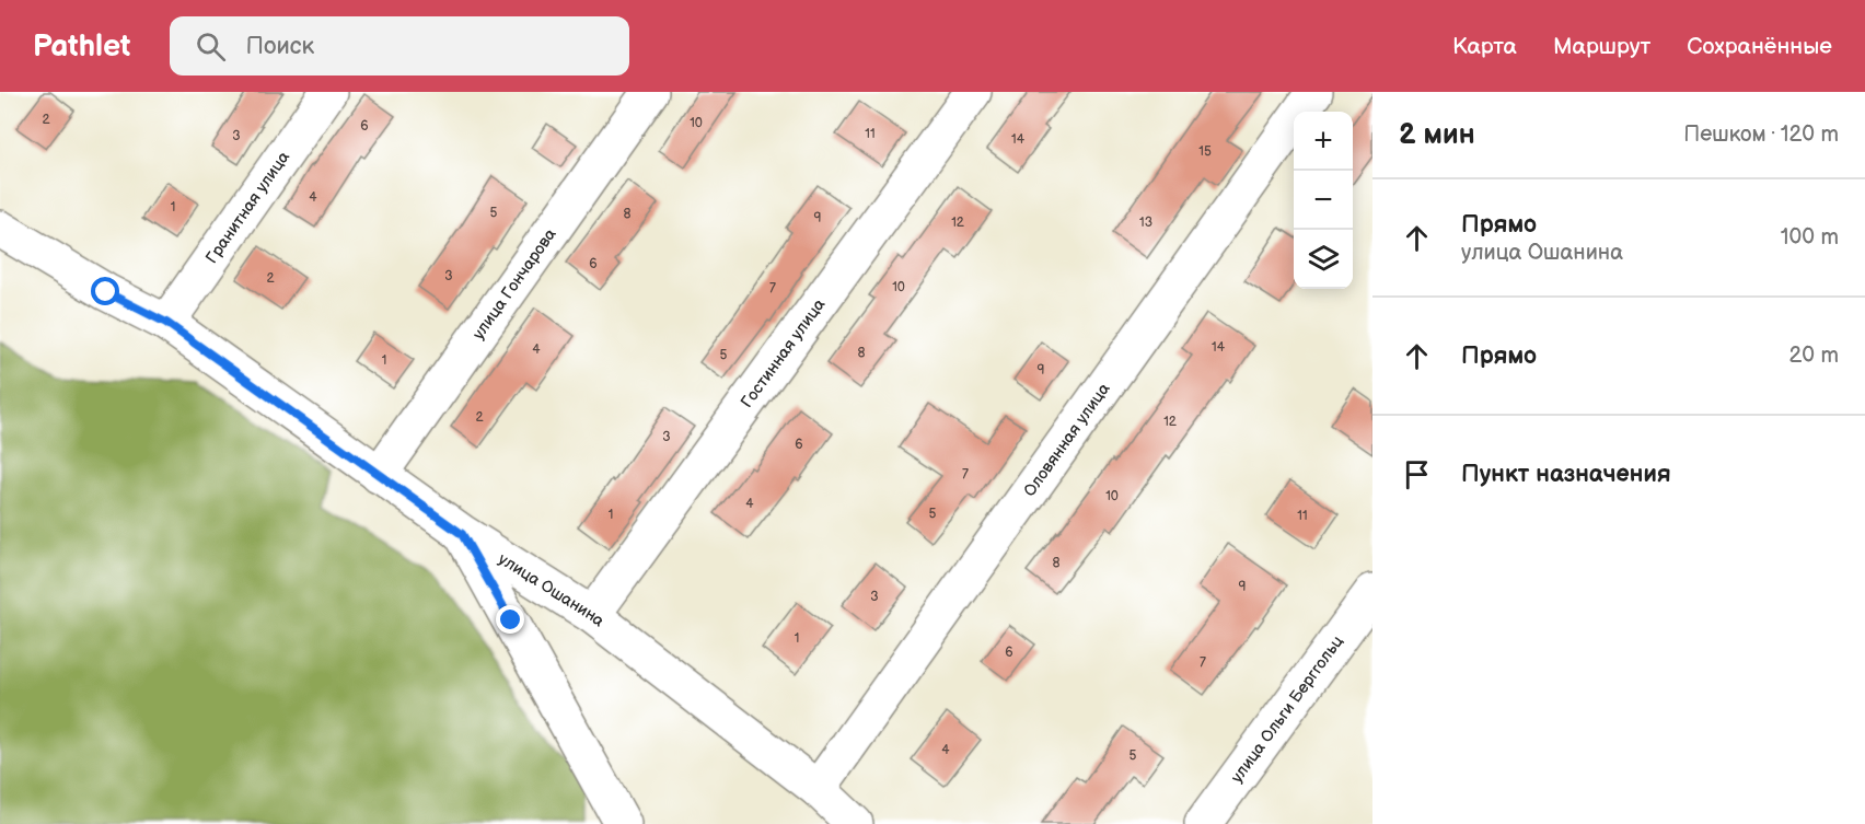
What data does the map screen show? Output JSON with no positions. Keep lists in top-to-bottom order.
{
  "streets": {
    "street": [
      "Гранитная улица",
      "улица Гончарова",
      "Гостинная улица",
      "Оловянная улица",
      "улица Ошанина",
      "улица Ольги Берггольц"
    ]
  },
  "crossings": [
    ["Гранитная улица", "улица Ошанина"],
    ["улица Гончарова", "улица Ошанина"],
    ["Гостинная улица", "улица Ошанина"],
    ["Оловянная улица", "улица Ошанина"]
  ],
  "house_numbers": [
    "2",
    "10",
    "6",
    "11",
    "3",
    "14",
    "15",
    "4",
    "1",
    "5",
    "8",
    "9",
    "12",
    "13",
    "6",
    "3",
    "2",
    "10",
    "7",
    "14",
    "4",
    "8",
    "5",
    "1",
    "9",
    "2",
    "12",
    "3",
    "6",
    "7",
    "10",
    "4",
    "5",
    "1",
    "11",
    "8",
    "9",
    "3",
    "1",
    "6",
    "7",
    "4",
    "5"
  ],
  "page": {
    "header": "Pathlet",
    "search": "Поиск",
    "nav": ["Карта", "Маршрут", "Сохранённые"],
    "heading": ["2 мин", "Пешком · 120 m"],
    "map_buttons": ["+", "−"],
    "list": [
      ["Прямо", "улица Ошанина", "100 m"],
      ["Прямо", "20 m"],
      "Пункт назначения"
    ]
  }
}
